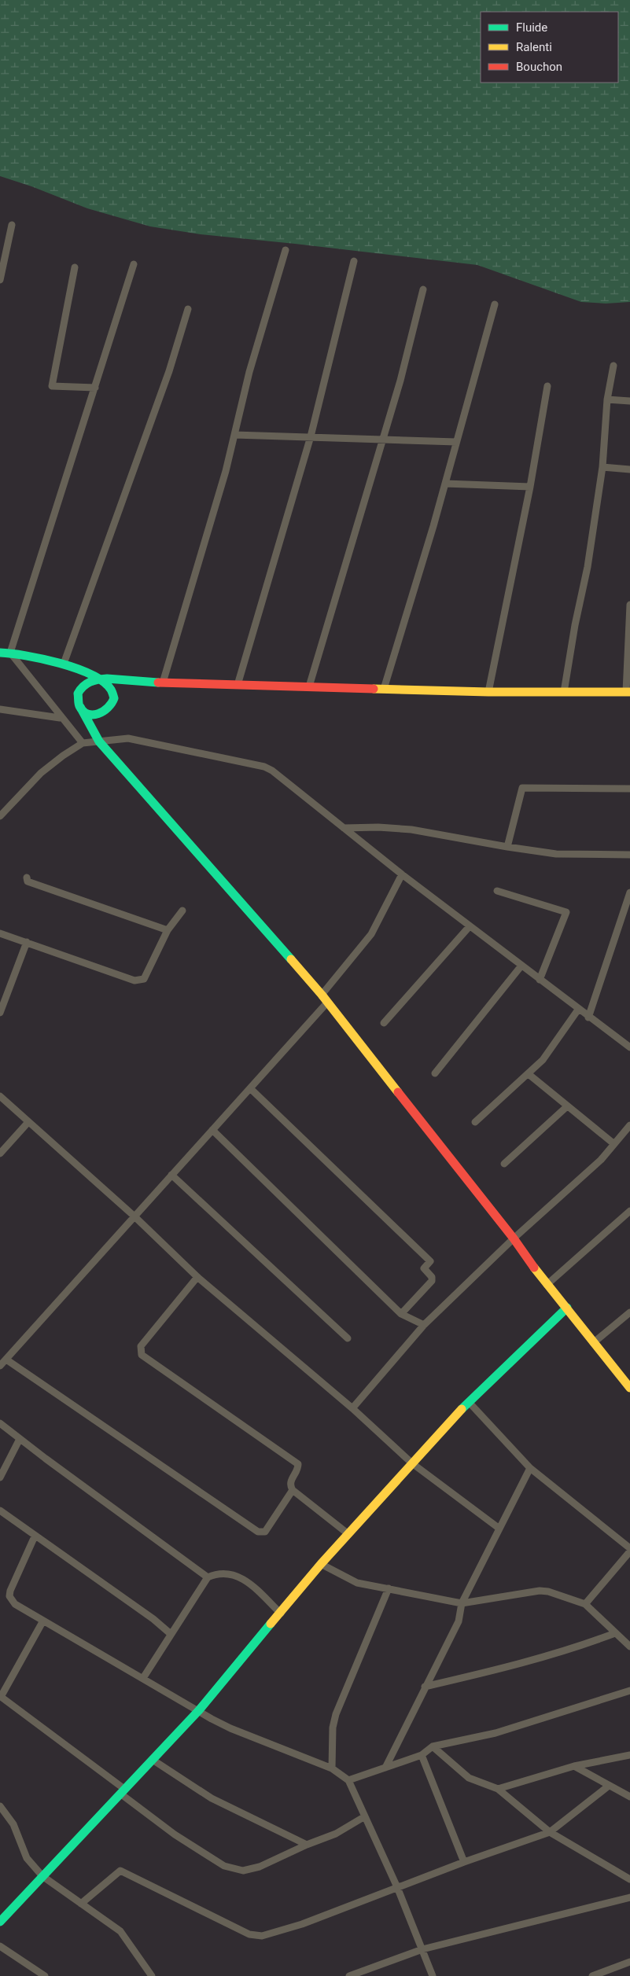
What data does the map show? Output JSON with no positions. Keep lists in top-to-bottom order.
{
  "legend": ["Fluide", "Ralenti", "Bouchon"]
}
